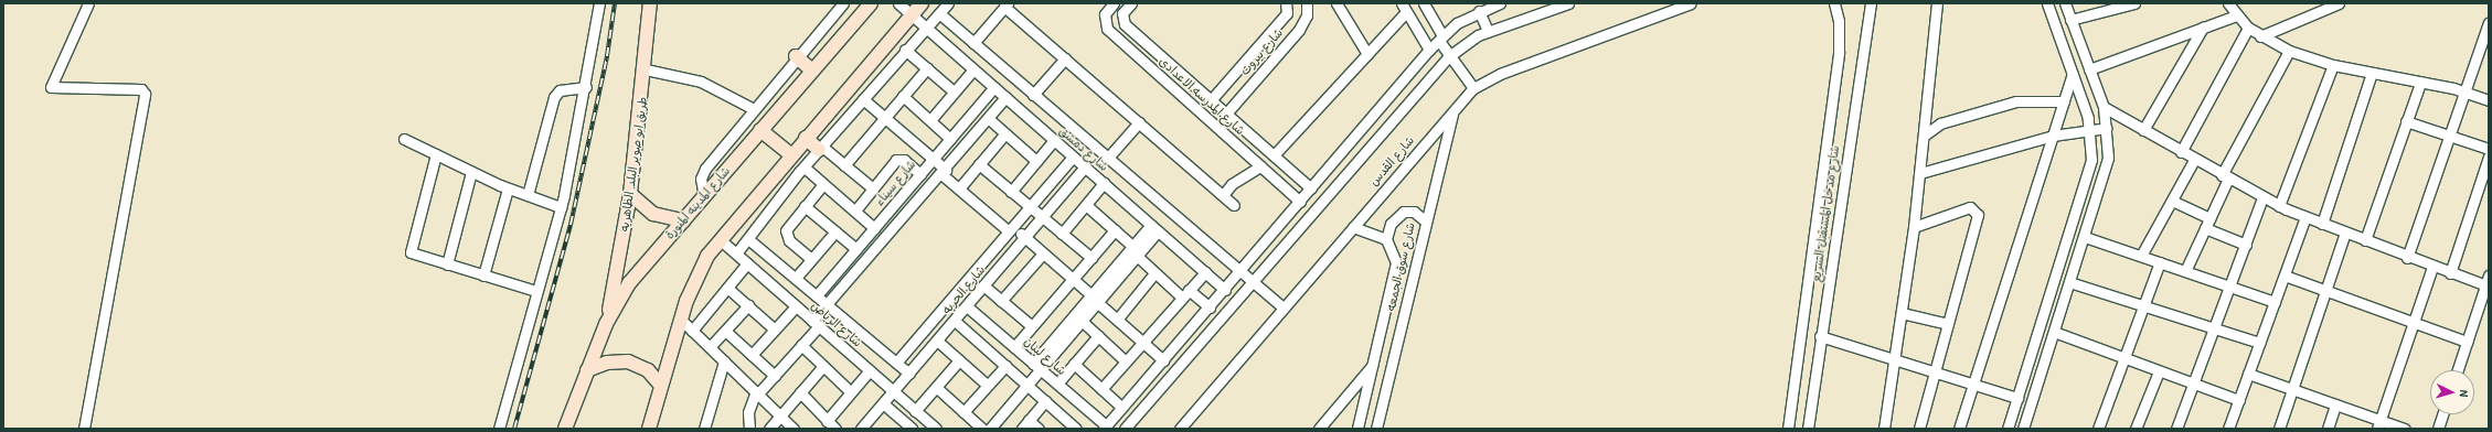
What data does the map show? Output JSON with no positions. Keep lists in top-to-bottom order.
{
  "streets": {
    "main road": ["طريق ابو صوير البلد, الظاهريه", "شارع المدينه المنورة"],
    "street": [
      "شارع بيروت",
      "شارع المدرسه الاعدادى",
      "شارع دمشق",
      "شارع القدس",
      "شارع سيناء",
      "شارع مدخل المستقبل السريع",
      "شارع سوق الجمعه",
      "شارع الحريه",
      "شارع الرياض",
      "شارع لبنان"
    ]
  },
  "crossings": [
    ["شارع بيروت", "شارع المدرسه الاعدادى"],
    ["شارع دمشق", "شارع القدس"],
    ["شارع دمشق", "شارع سيناء"],
    ["شارع دمشق", "شارع الحريه"],
    ["شارع القدس", "شارع سوق الجمعه"],
    ["طريق ابو صوير البلد, الظاهريه", "شارع المدينه المنورة"],
    ["شارع سيناء", "شارع الرياض"],
    ["شارع الحريه", "شارع الرياض"],
    ["شارع الحريه", "شارع لبنان"]
  ],
  "north": "right"
}
